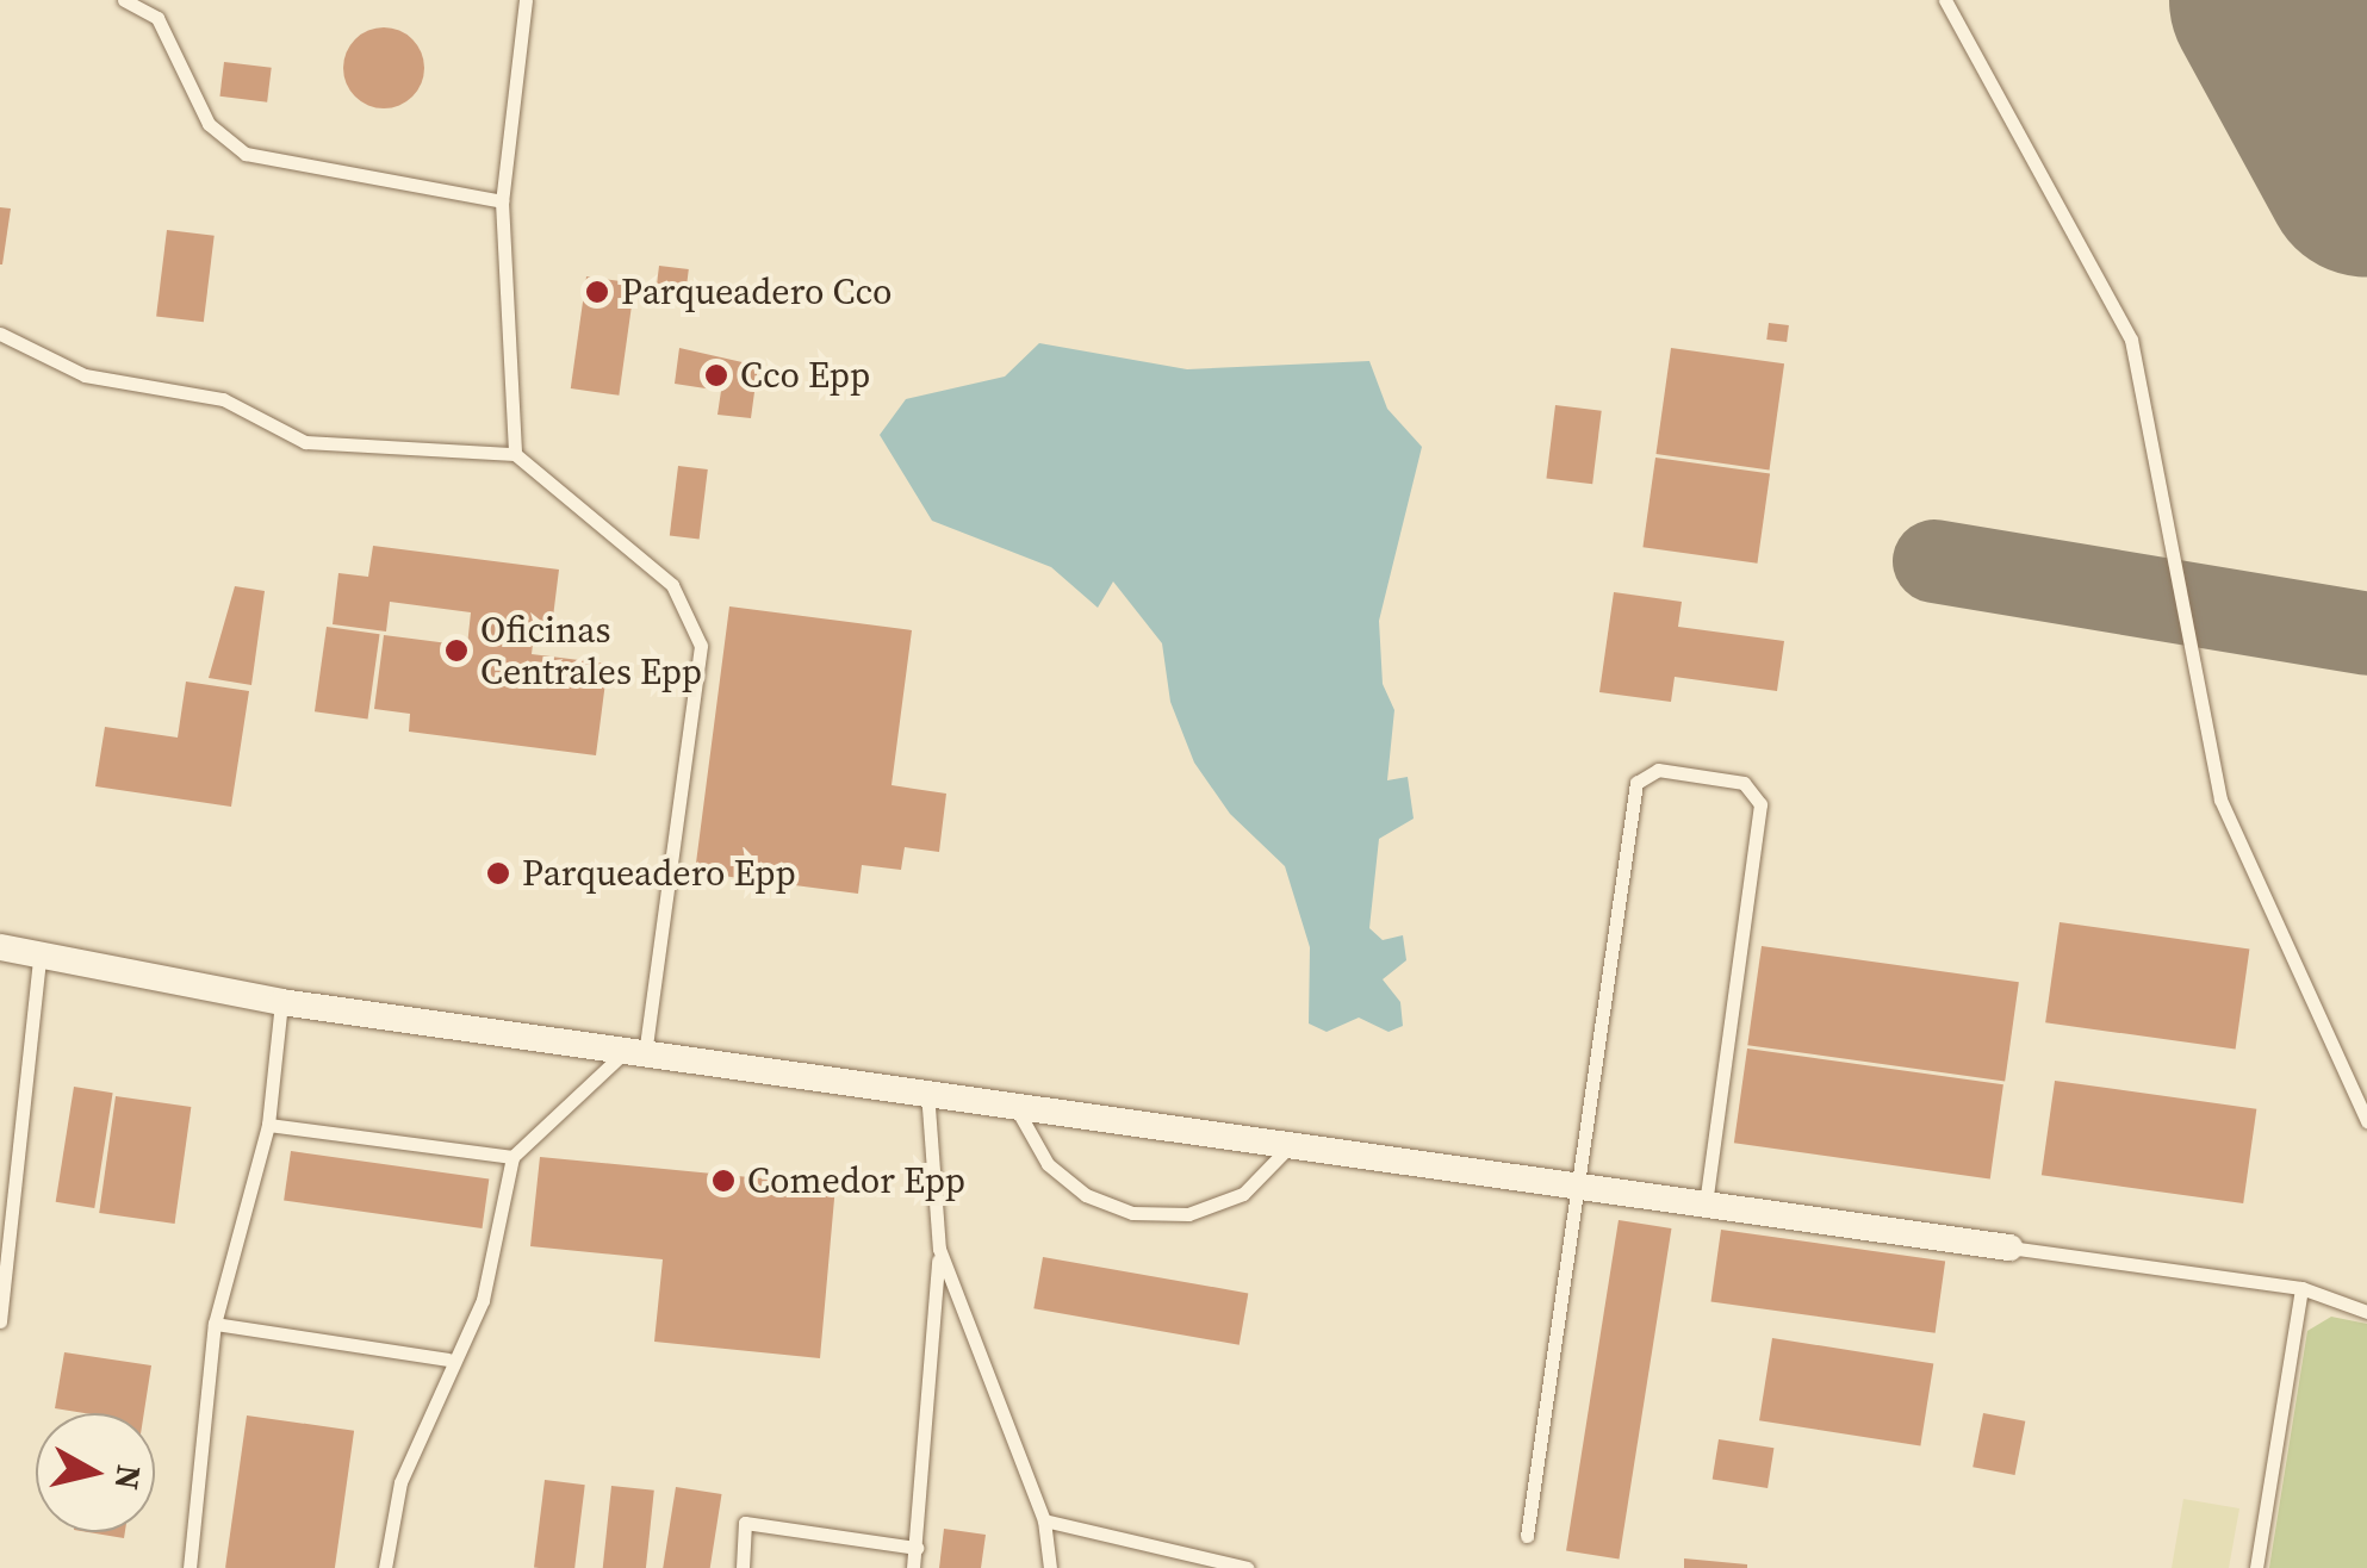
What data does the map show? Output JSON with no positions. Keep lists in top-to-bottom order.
{
  "places": [
    "Parqueadero Cco",
    "Cco Epp",
    "Oficinas Centrales Epp",
    "Parqueadero Epp",
    "Comedor Epp"
  ],
  "north": "right"
}
